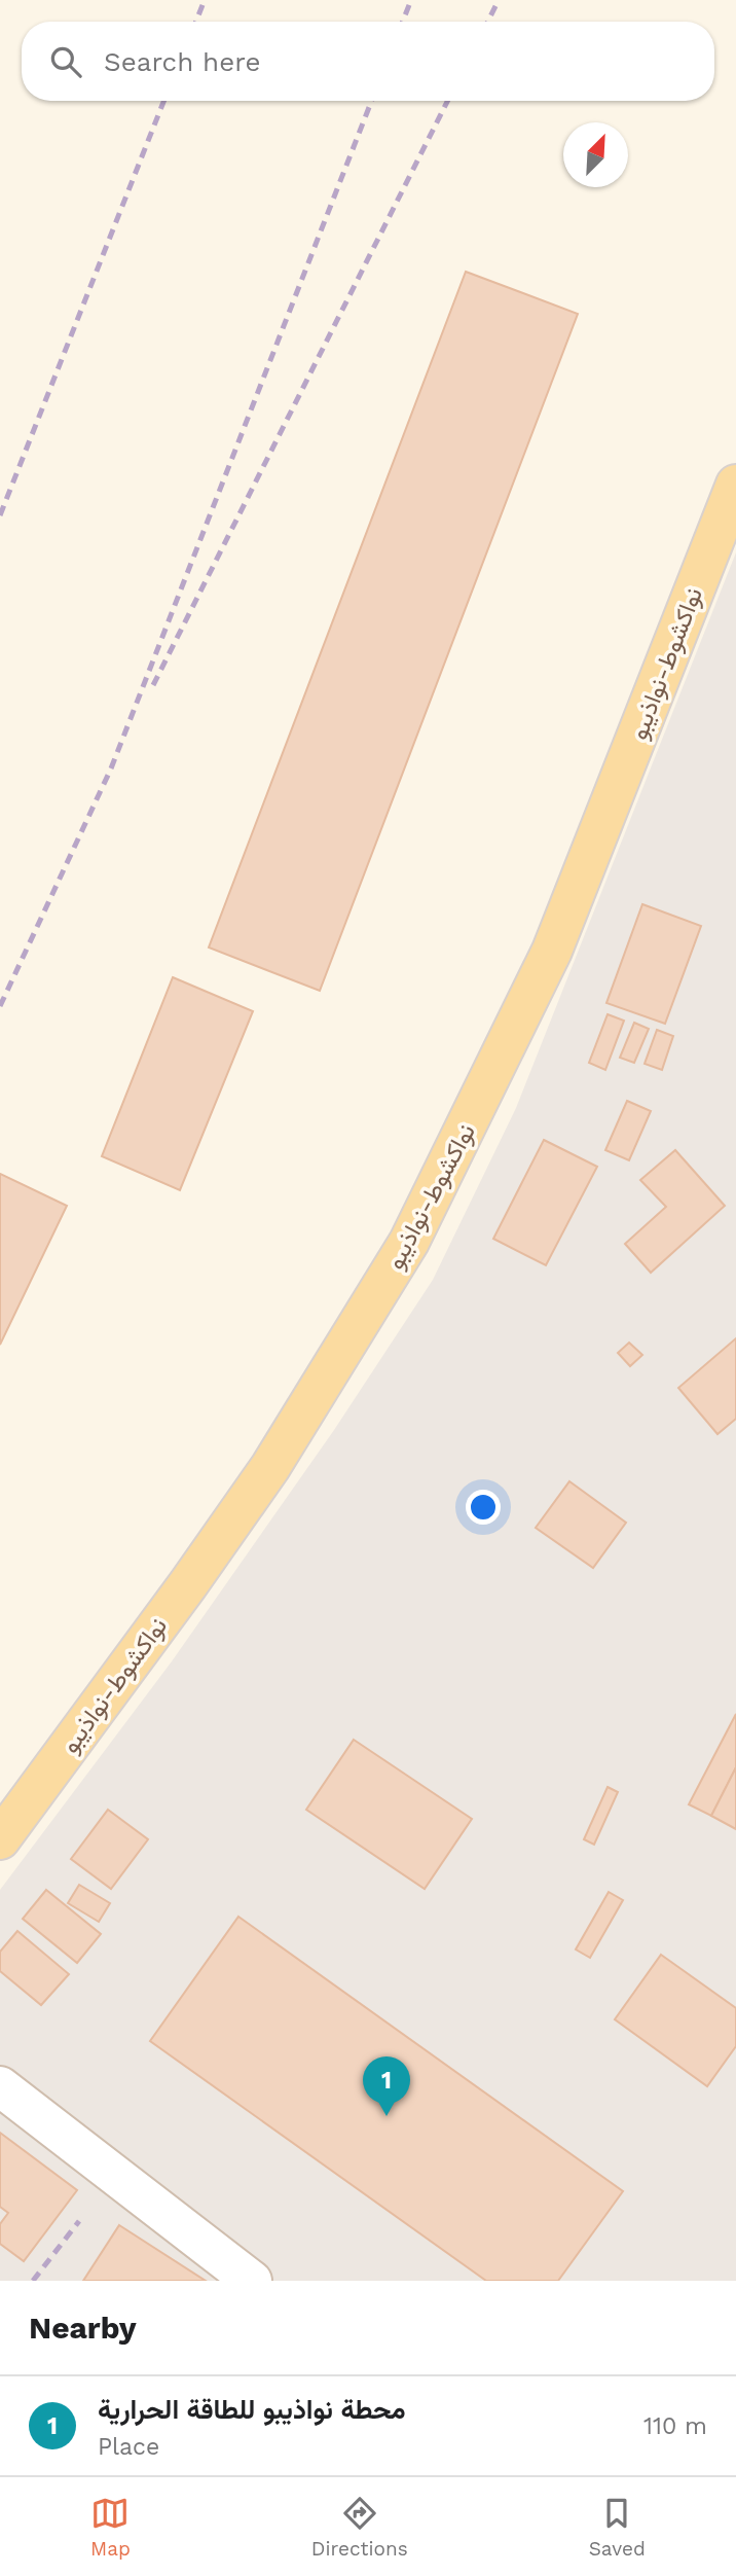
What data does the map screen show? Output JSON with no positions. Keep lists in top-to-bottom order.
{
  "streets": {
    "main road": ["نواكشوط-نواذيبو"]
  },
  "north": "top right",
  "page": {
    "search": "Search here",
    "pins": "1",
    "heading": "Nearby",
    "list": [
      {
        "mark": "1",
        "name": "محطة نواذيبو للطاقة الحرارية",
        "note": "Place",
        "value": "110 m"
      }
    ],
    "nav": ["Map", "Directions", "Saved"]
  }
}
